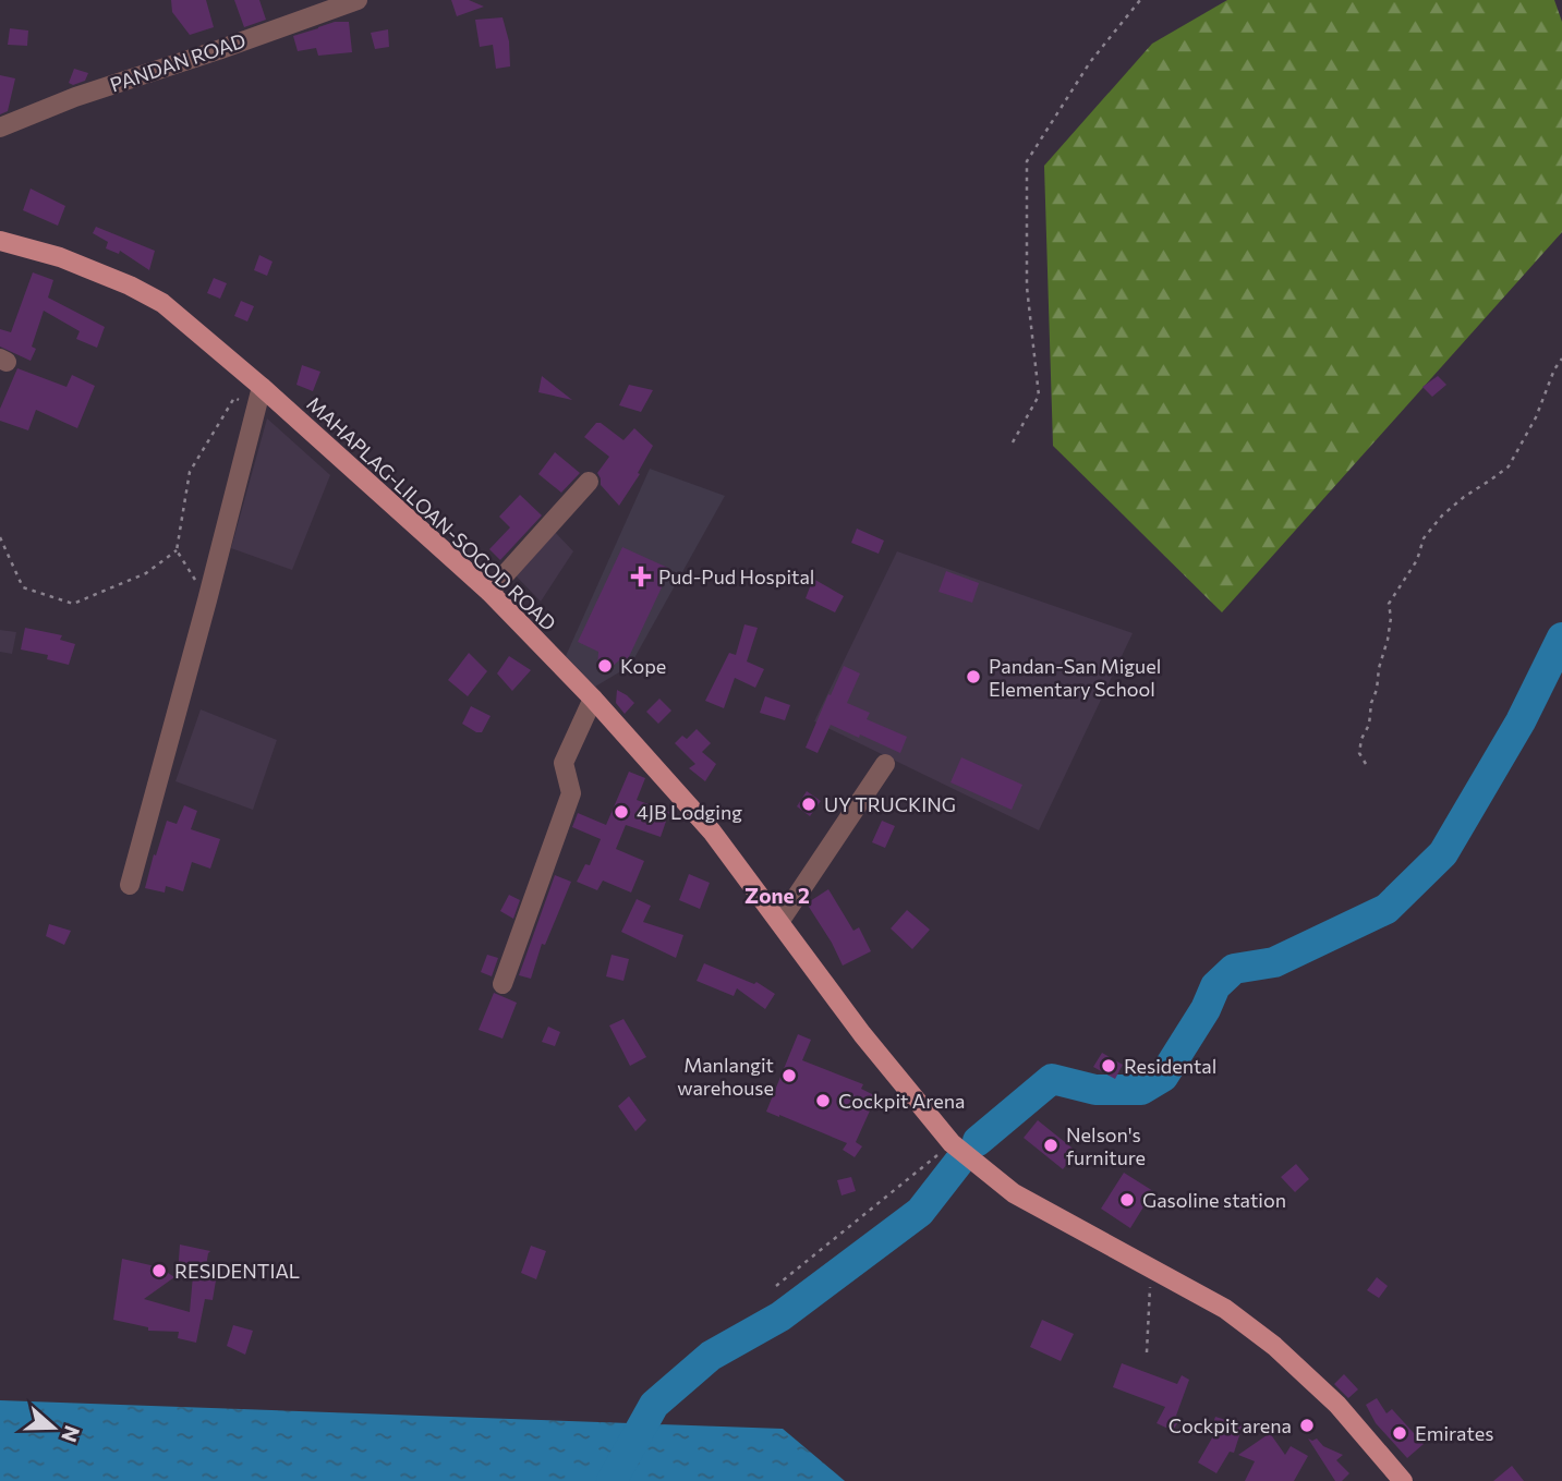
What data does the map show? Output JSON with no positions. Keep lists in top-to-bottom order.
{
  "streets": {
    "main road": ["MAHAPLAG-LILOAN-SOGOD ROAD"],
    "street": ["PANDAN ROAD"]
  },
  "districts": ["Zone 2"],
  "places": {
    "health": ["Pud-Pud Hospital"],
    "other": [
      "Kope",
      "Pandan-San Miguel Elementary School",
      "UY TRUCKING",
      "4JB Lodging",
      "Residental",
      "Manlangit warehouse",
      "Cockpit Arena",
      "Nelson's furniture",
      "Gasoline station",
      "RESIDENTIAL",
      "Cockpit arena",
      "Emirates"
    ]
  },
  "north": "right"
}
